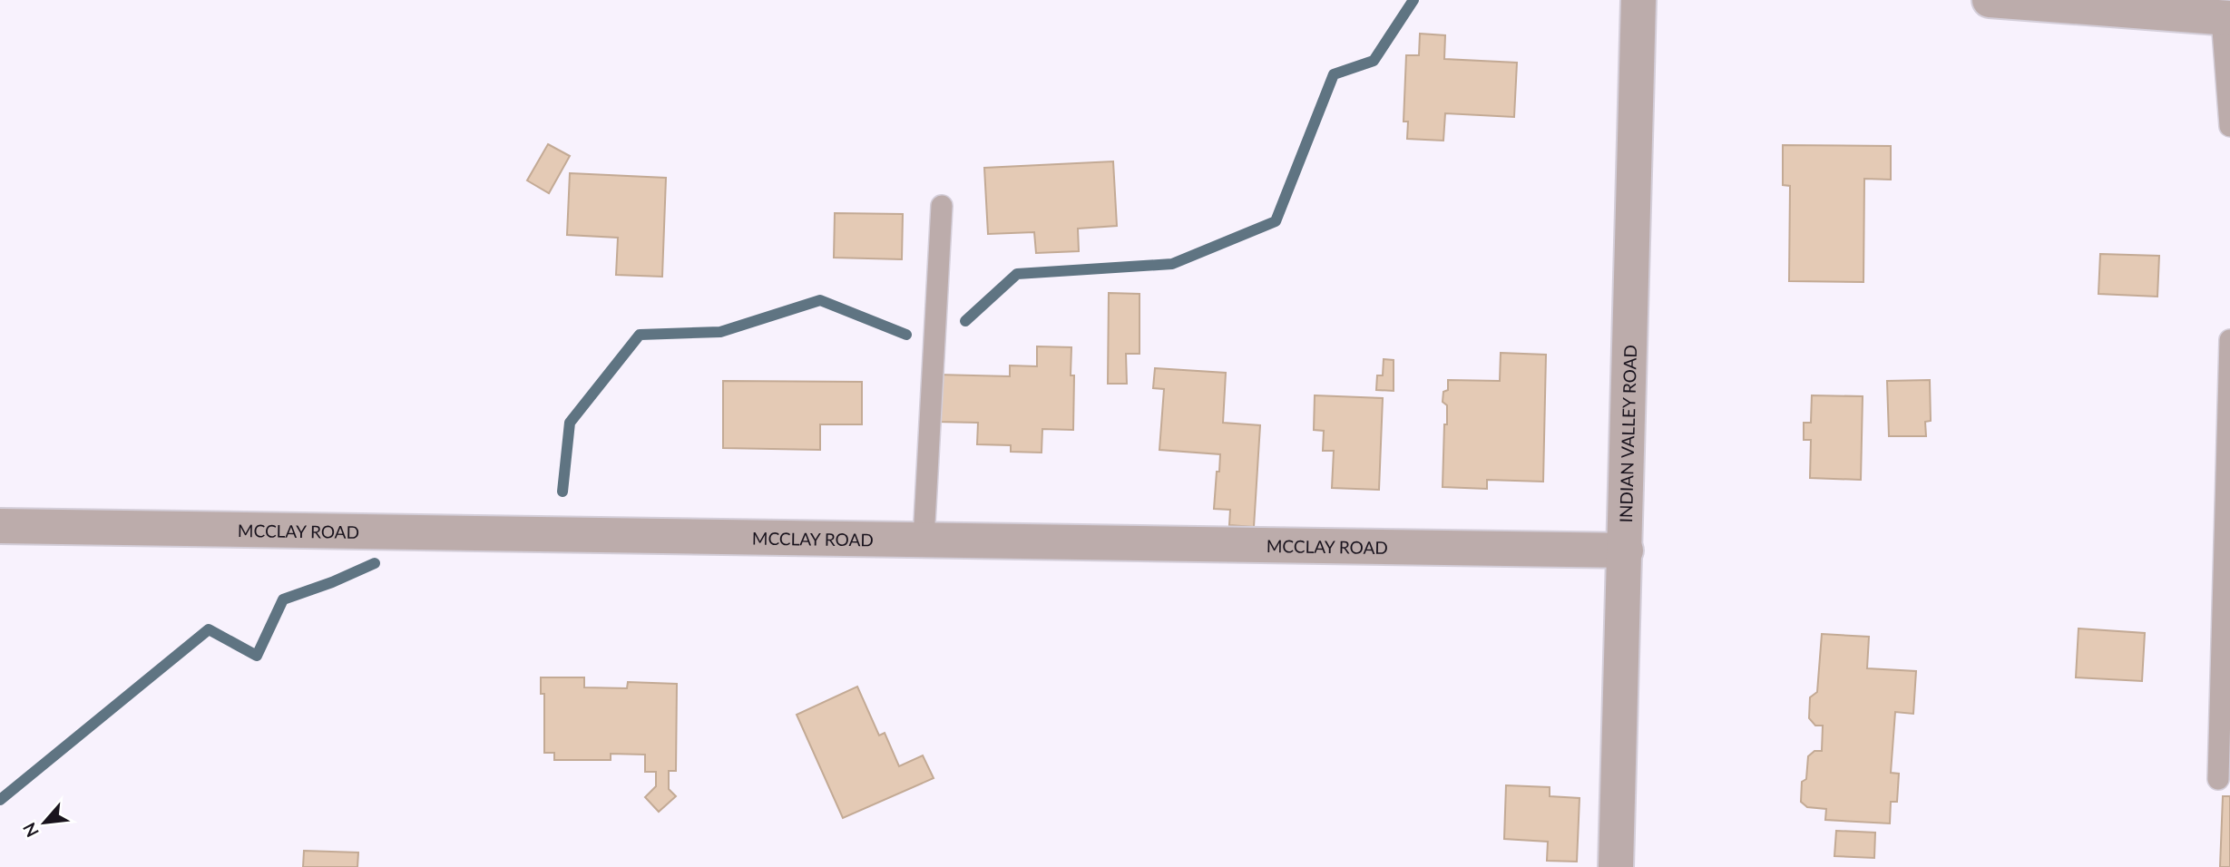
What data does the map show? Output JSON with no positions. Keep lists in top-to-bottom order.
{
  "streets": {
    "street": ["INDIAN VALLEY ROAD", "MCCLAY ROAD"]
  },
  "crossings": [
    ["INDIAN VALLEY ROAD", "MCCLAY ROAD"]
  ],
  "north": "bottom left"
}
